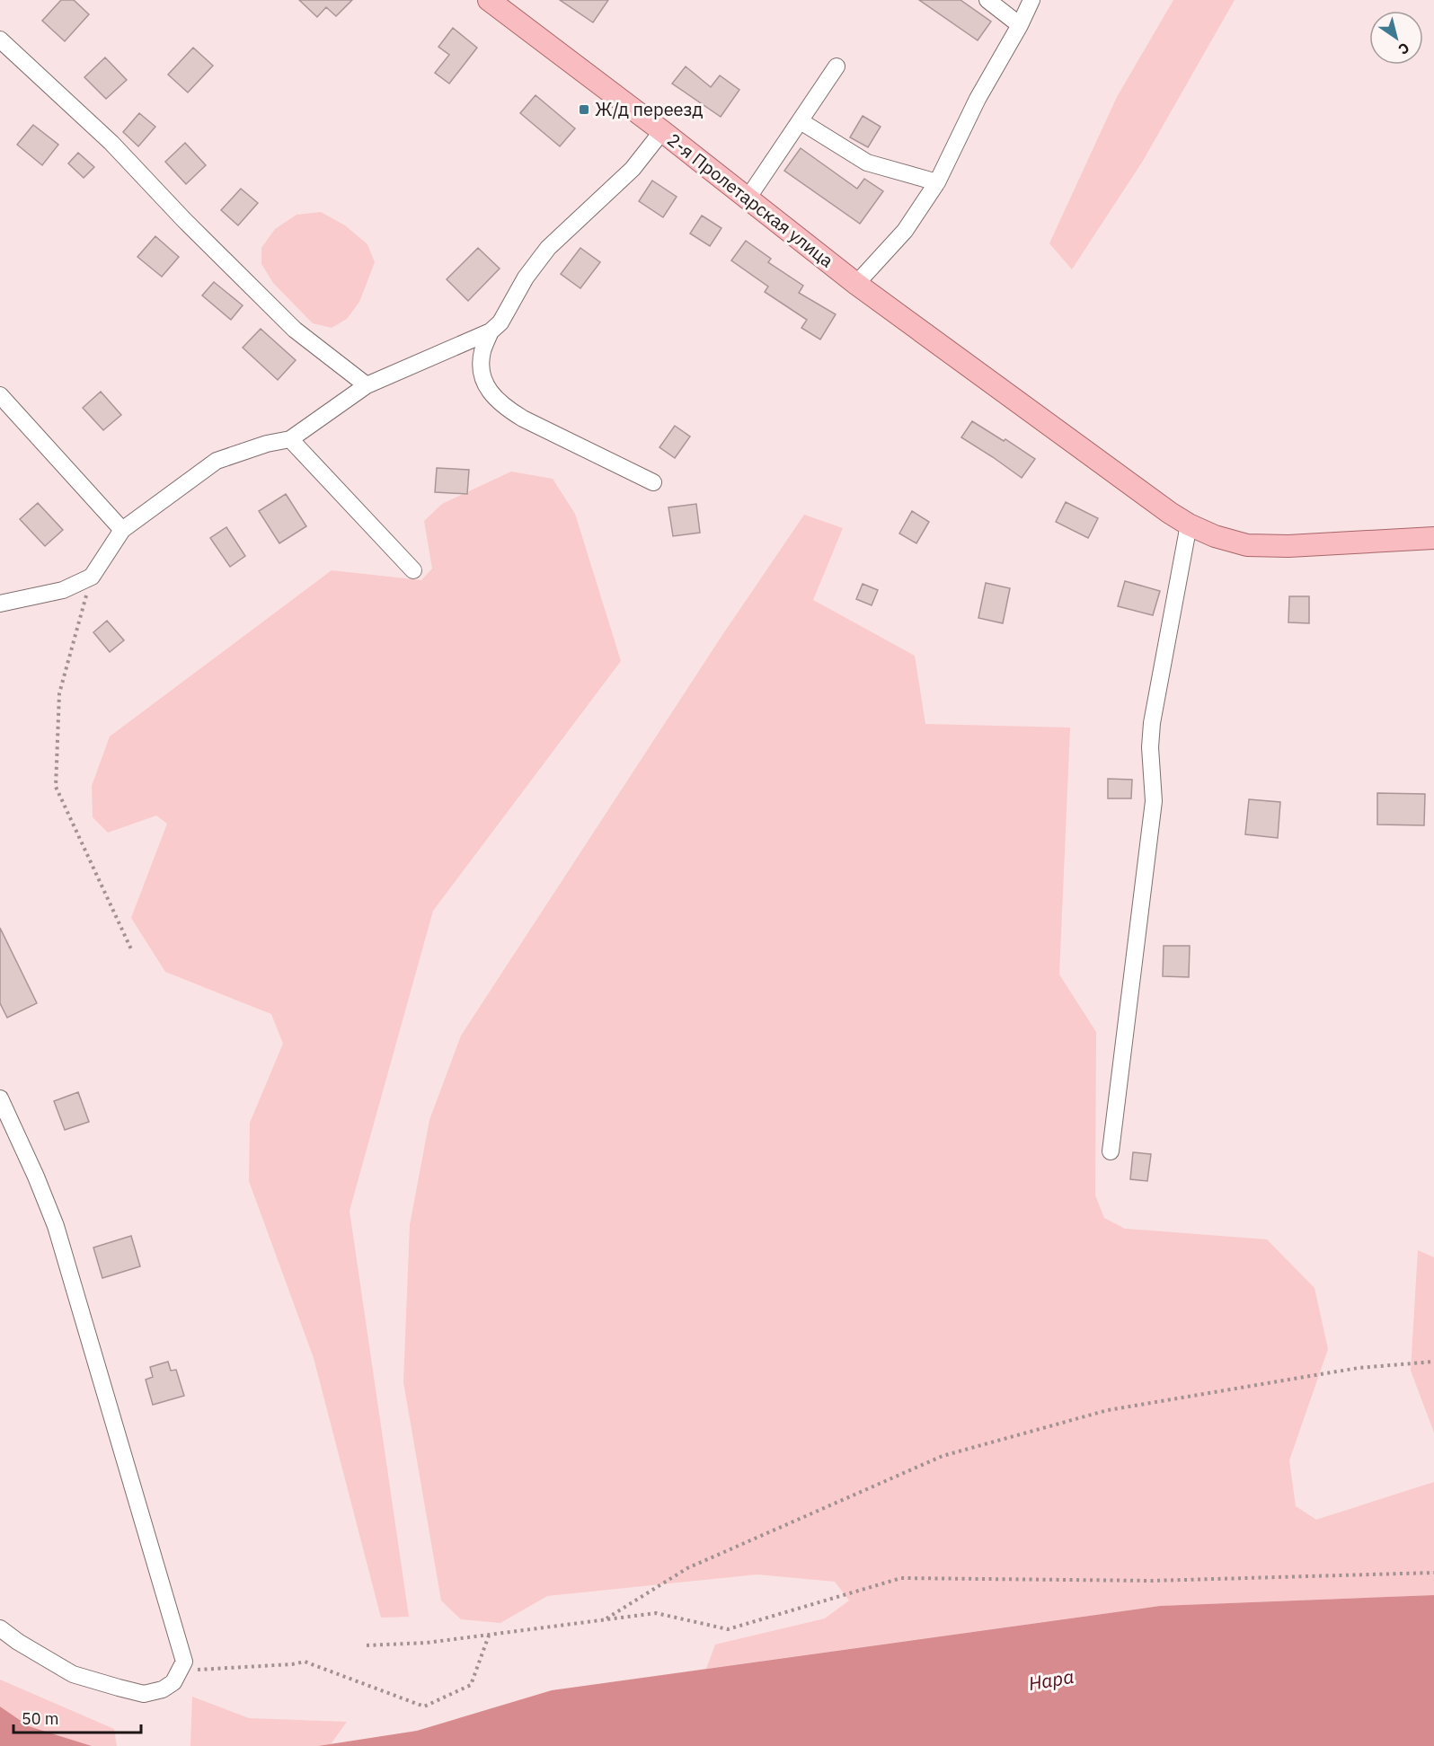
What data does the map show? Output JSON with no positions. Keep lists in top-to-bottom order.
{
  "streets": {
    "main road": ["2-я Пролетарская улица"]
  },
  "water": ["Нара"],
  "places": {
    "transit": ["Ж/д переезд"]
  },
  "scale_bar": "50 m",
  "north": "bottom right"
}
